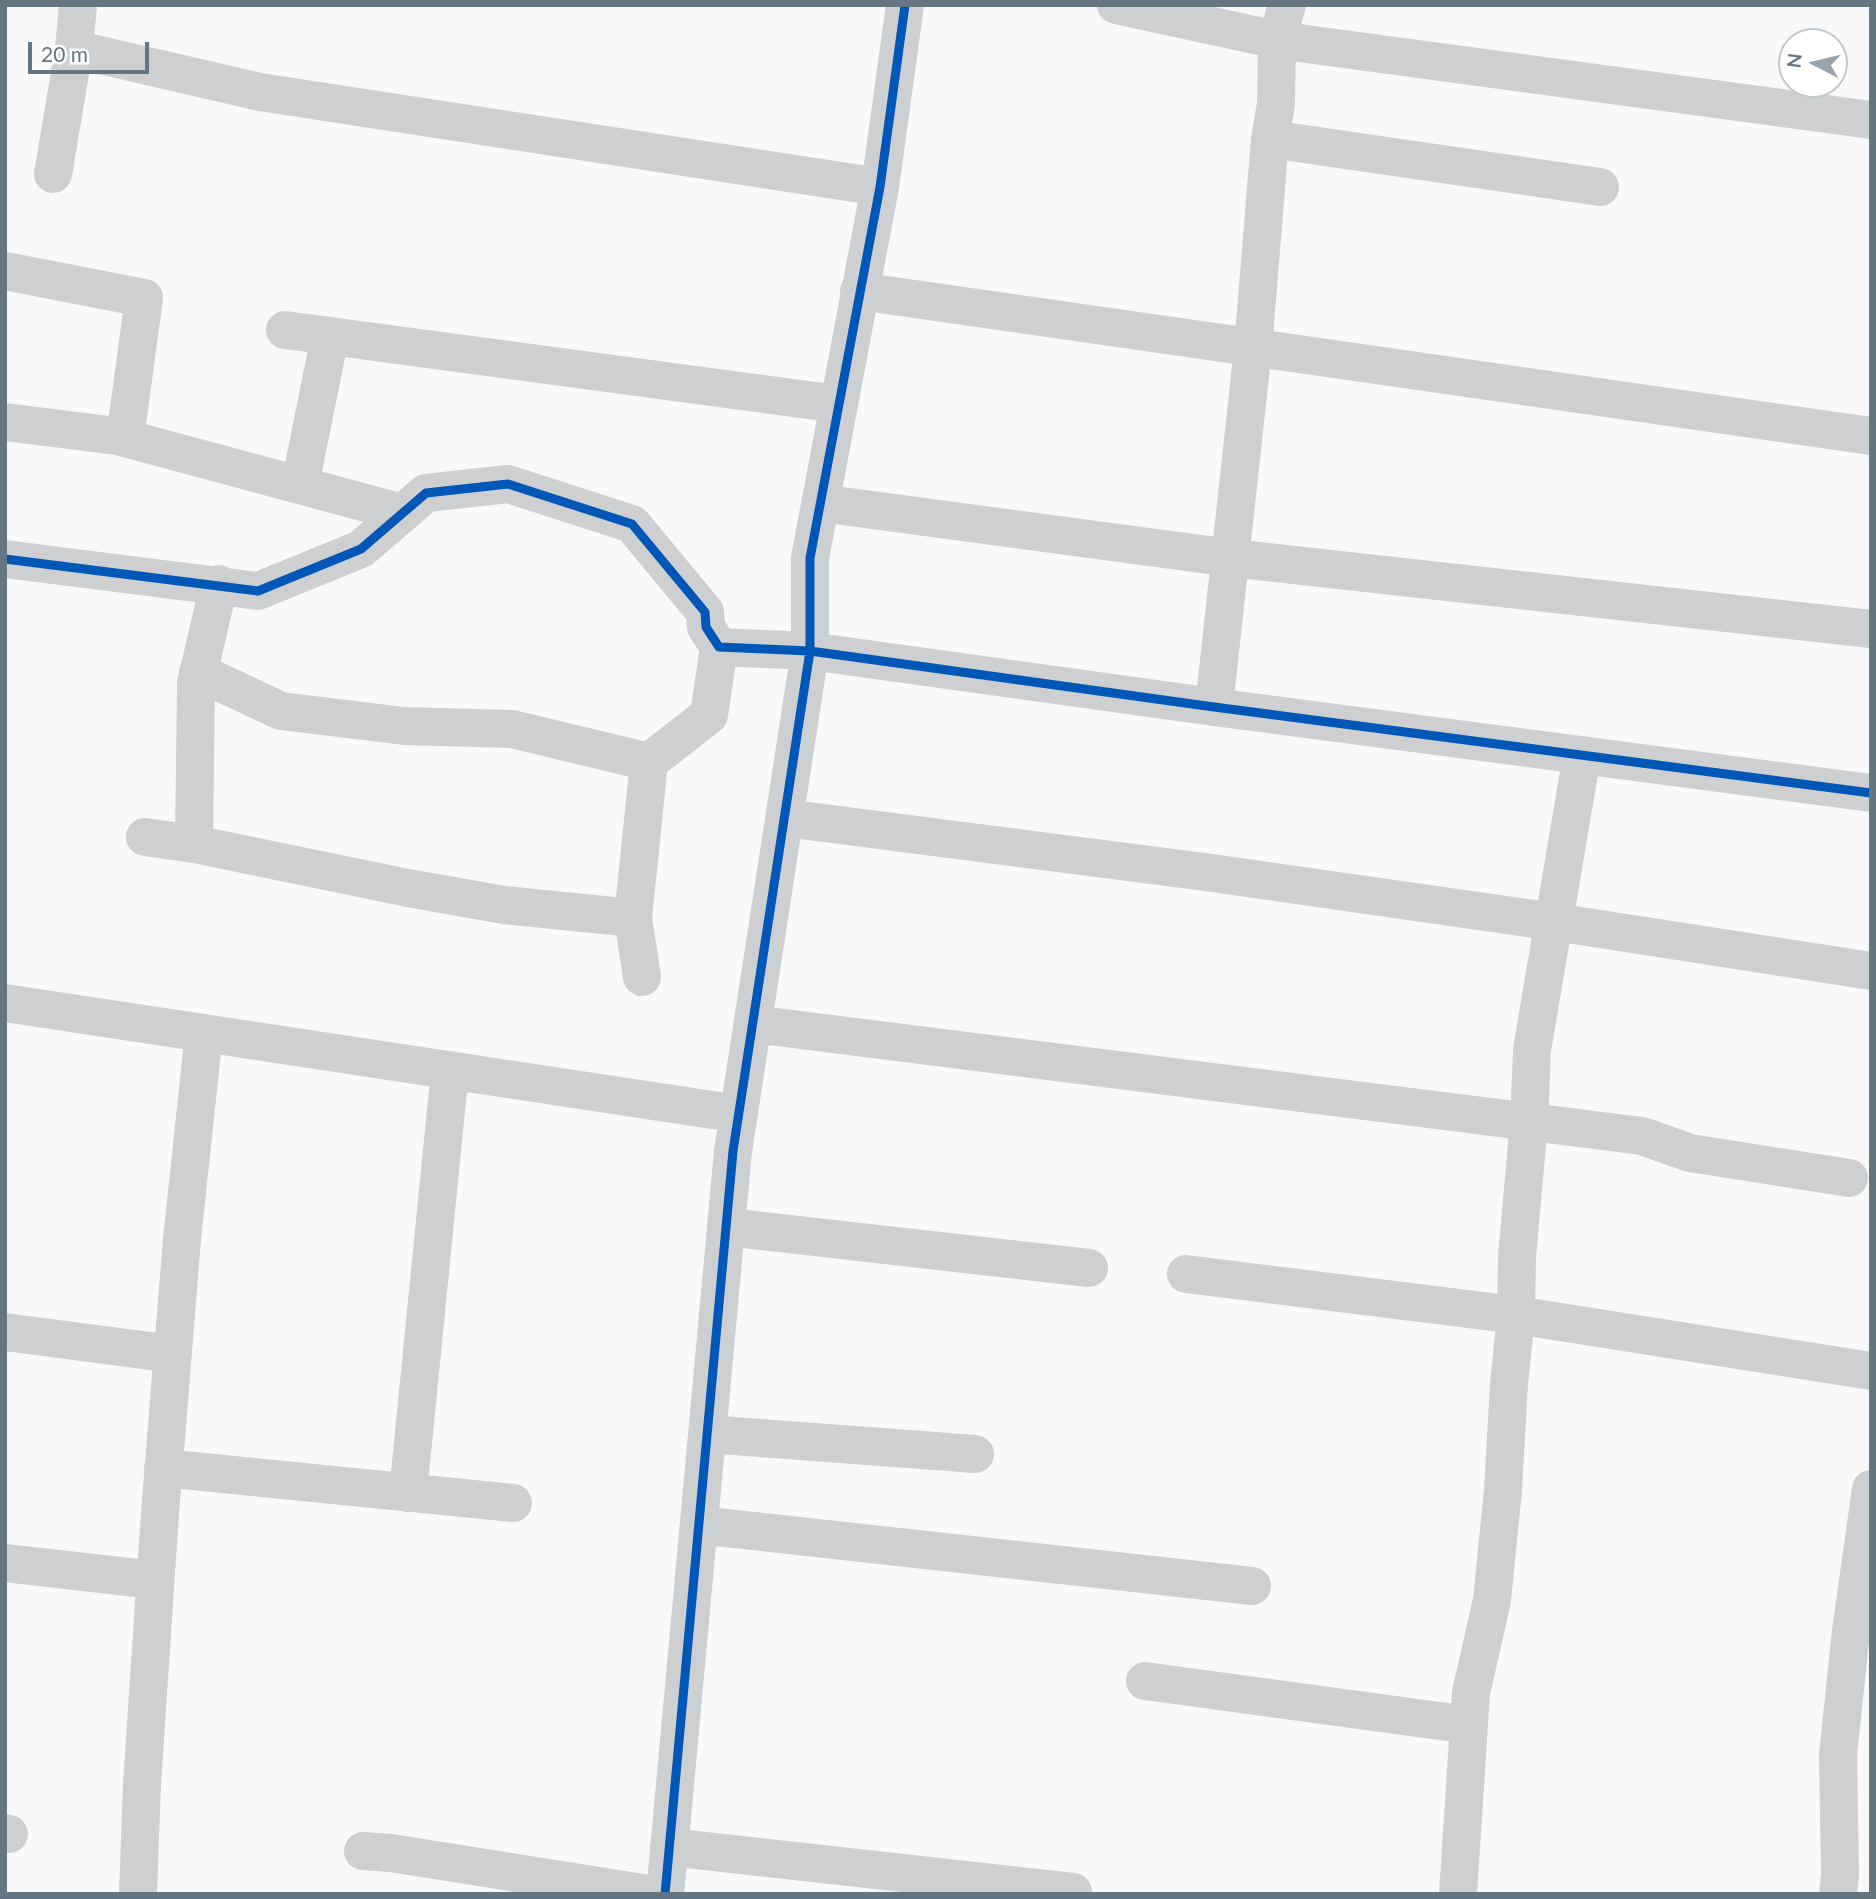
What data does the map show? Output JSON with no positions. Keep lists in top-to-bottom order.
{
  "scale_bar": "20 m",
  "north": "left"
}
